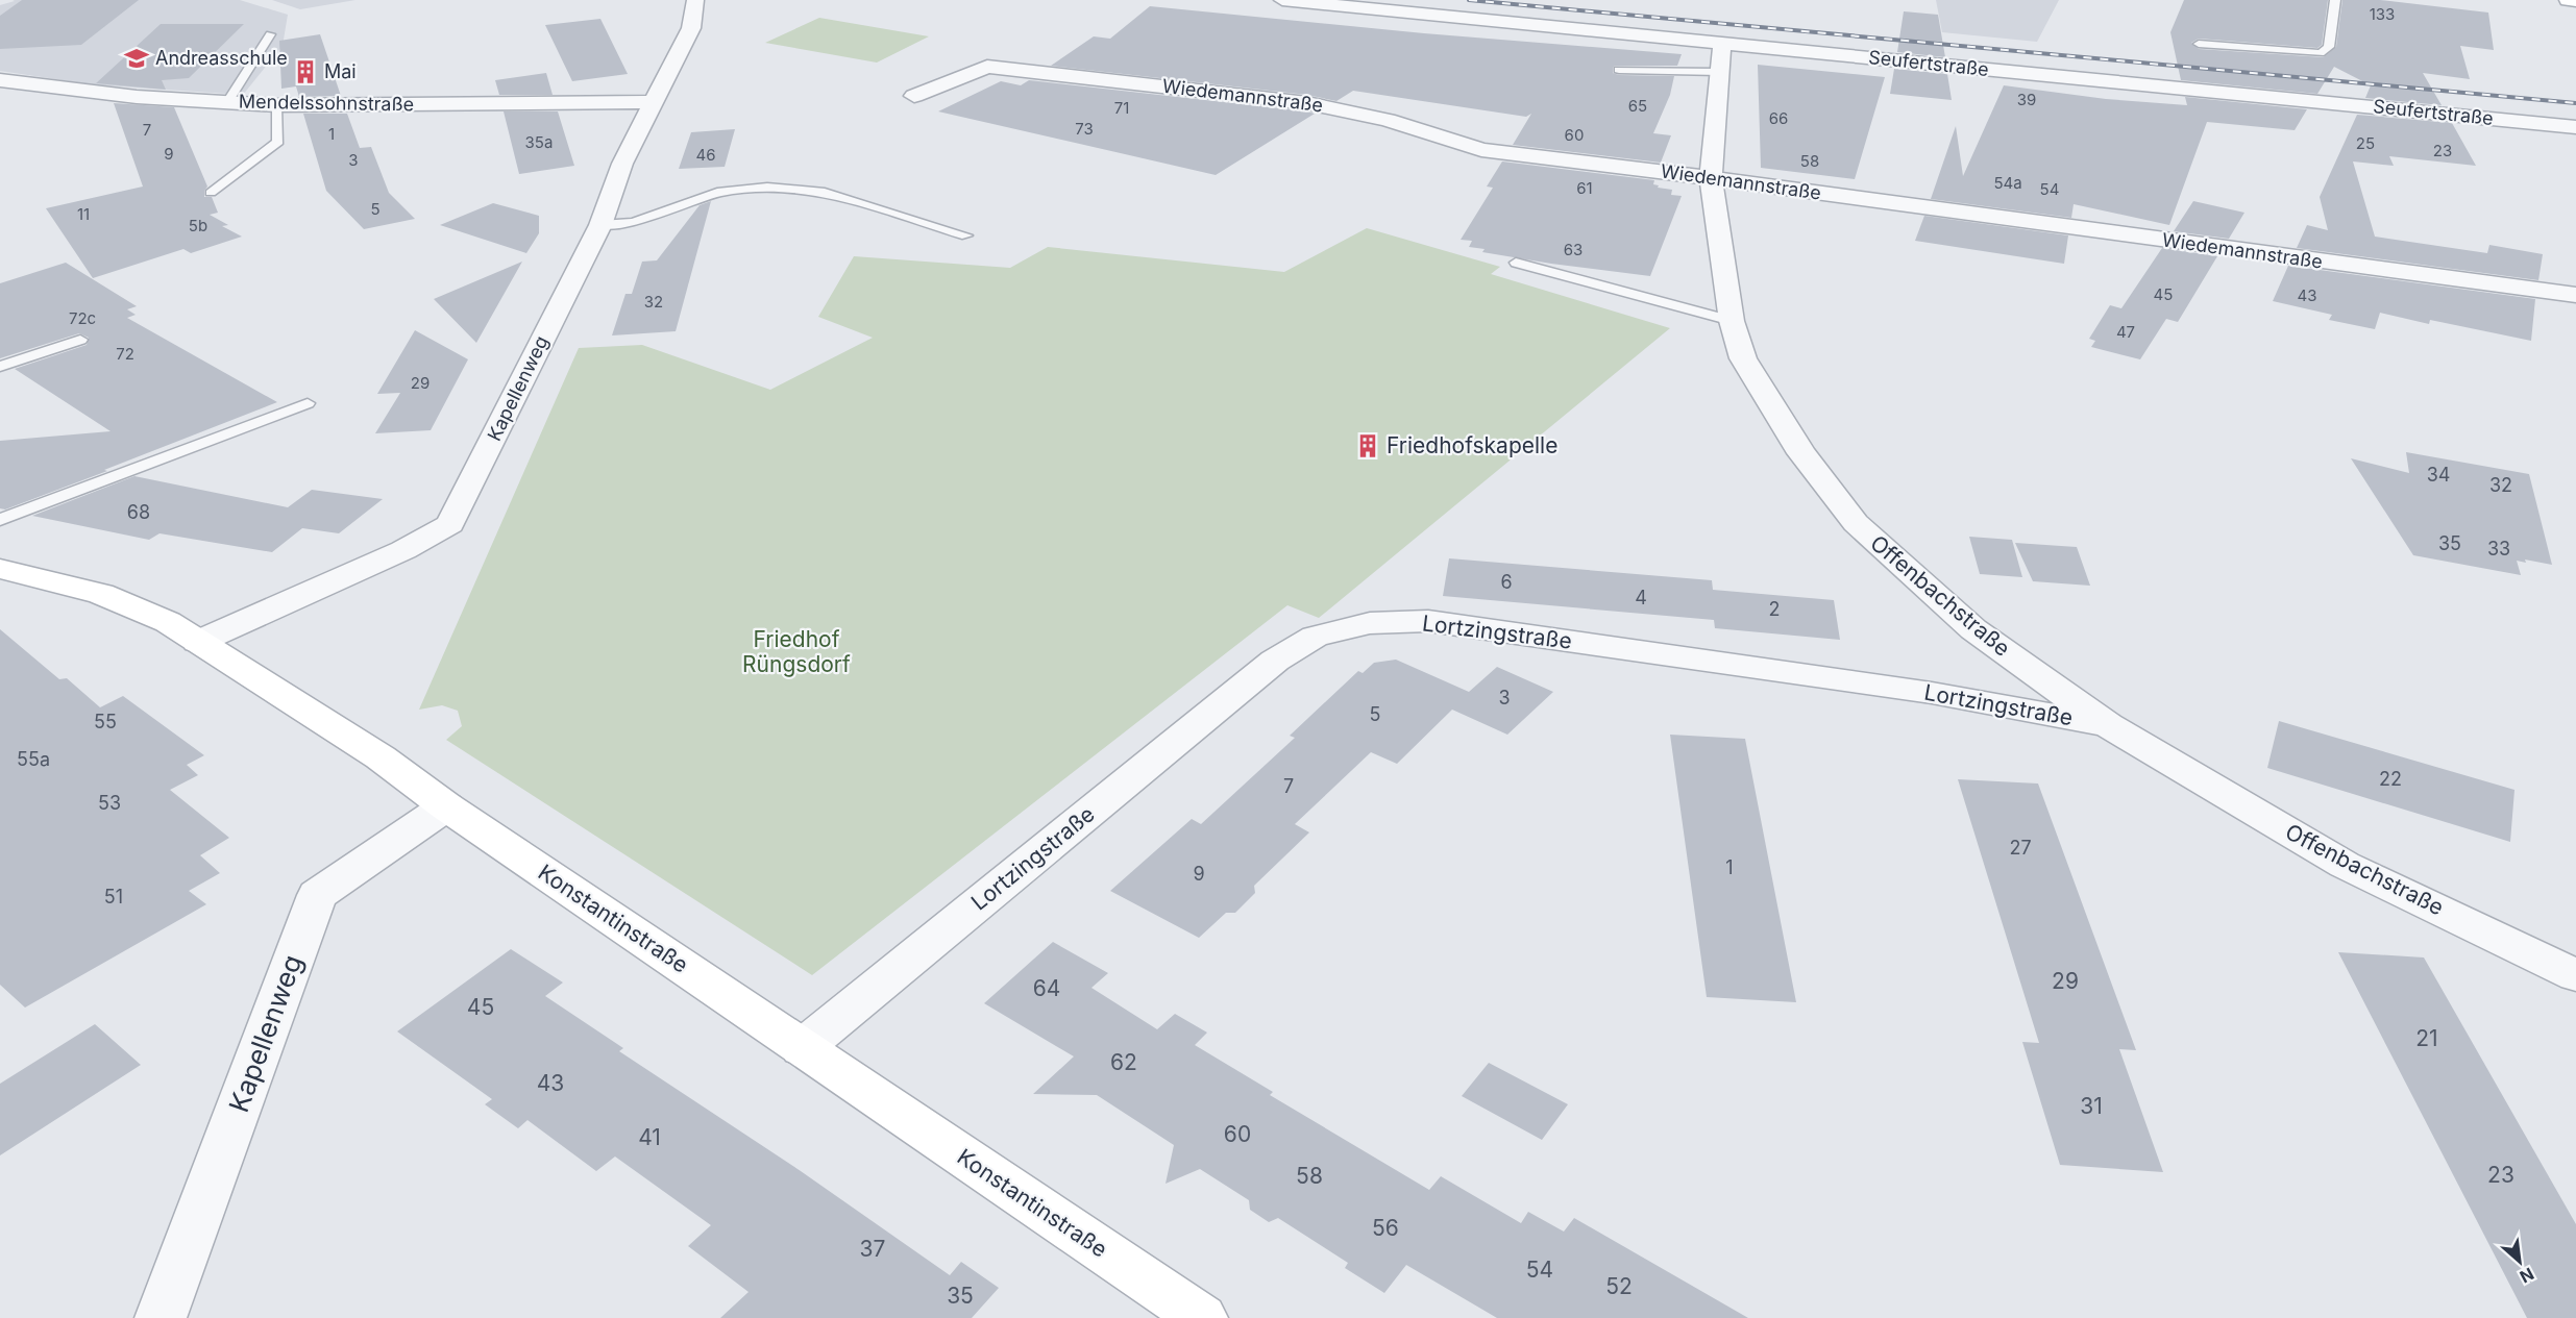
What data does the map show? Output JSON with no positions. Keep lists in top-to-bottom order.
{
  "streets": {
    "main road": ["Konstantinstraße"],
    "street": [
      "Seufertstraße",
      "Wiedemannstraße",
      "Mendelssohnstraße",
      "Kapellenweg",
      "Offenbachstraße",
      "Lortzingstraße"
    ]
  },
  "crossings": [
    ["Seufertstraße", "Offenbachstraße"],
    ["Wiedemannstraße", "Offenbachstraße"],
    ["Mendelssohnstraße", "Kapellenweg"],
    ["Kapellenweg", "Konstantinstraße"],
    ["Offenbachstraße", "Lortzingstraße"],
    ["Lortzingstraße", "Konstantinstraße"]
  ],
  "parks": ["Friedhof Rüngsdorf"],
  "places": {
    "school or university": ["Andreasschule"],
    "building": ["Mai", "Friedhofskapelle"]
  },
  "house_numbers": [
    "133",
    "39",
    "65",
    "71",
    "66",
    "73",
    "7",
    "1",
    "60",
    "35a",
    "25",
    "23",
    "9",
    "46",
    "3",
    "58",
    "54a",
    "61",
    "54",
    "5",
    "11",
    "5b",
    "63",
    "45",
    "43",
    "32",
    "72c",
    "47",
    "72",
    "29",
    "34",
    "32",
    "68",
    "35",
    "33",
    "6",
    "4",
    "2",
    "3",
    "5",
    "55",
    "55a",
    "22",
    "7",
    "53",
    "27",
    "1",
    "9",
    "51",
    "29",
    "64",
    "45",
    "21",
    "62",
    "43",
    "31",
    "60",
    "41",
    "23",
    "58",
    "56",
    "37",
    "54",
    "52",
    "35"
  ],
  "north": "bottom right"
}
